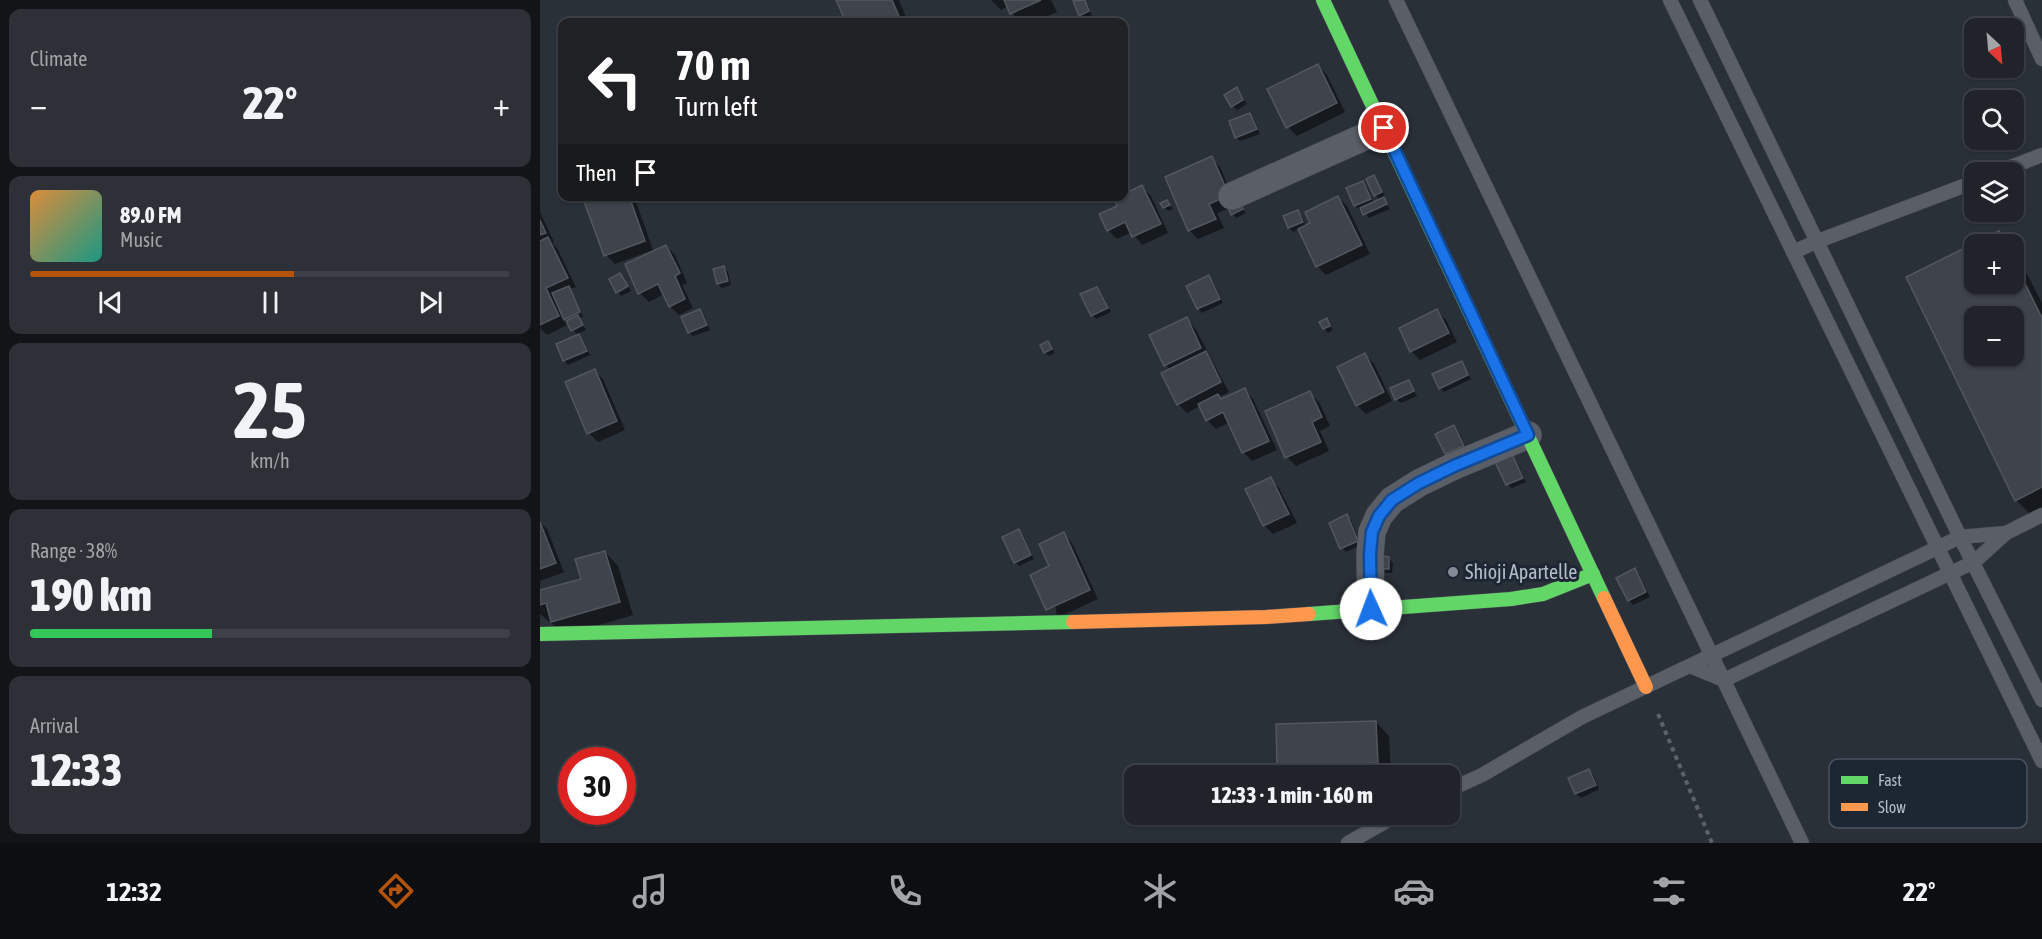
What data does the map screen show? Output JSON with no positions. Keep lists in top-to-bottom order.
{
  "places": ["Shioji Apartelle"],
  "legend": ["Fast", "Slow"],
  "north": "bottom right",
  "page": {
    "tile": [
      "Climate",
      ["25", "km/h"],
      ["Range · 38%", "190 km"],
      ["Arrival", "12:33"]
    ],
    "map_buttons": ["+", "−"],
    "turn": ["70 m", "Turn left"],
    "heat": ["−", "22°", "+"],
    "then": "Then",
    "song": ["89.0 FM", "Music"],
    "limit": "30",
    "trip": "12:33 · 1 min · 160 m",
    "tabs": ["12:32", "22°"]
  }
}
